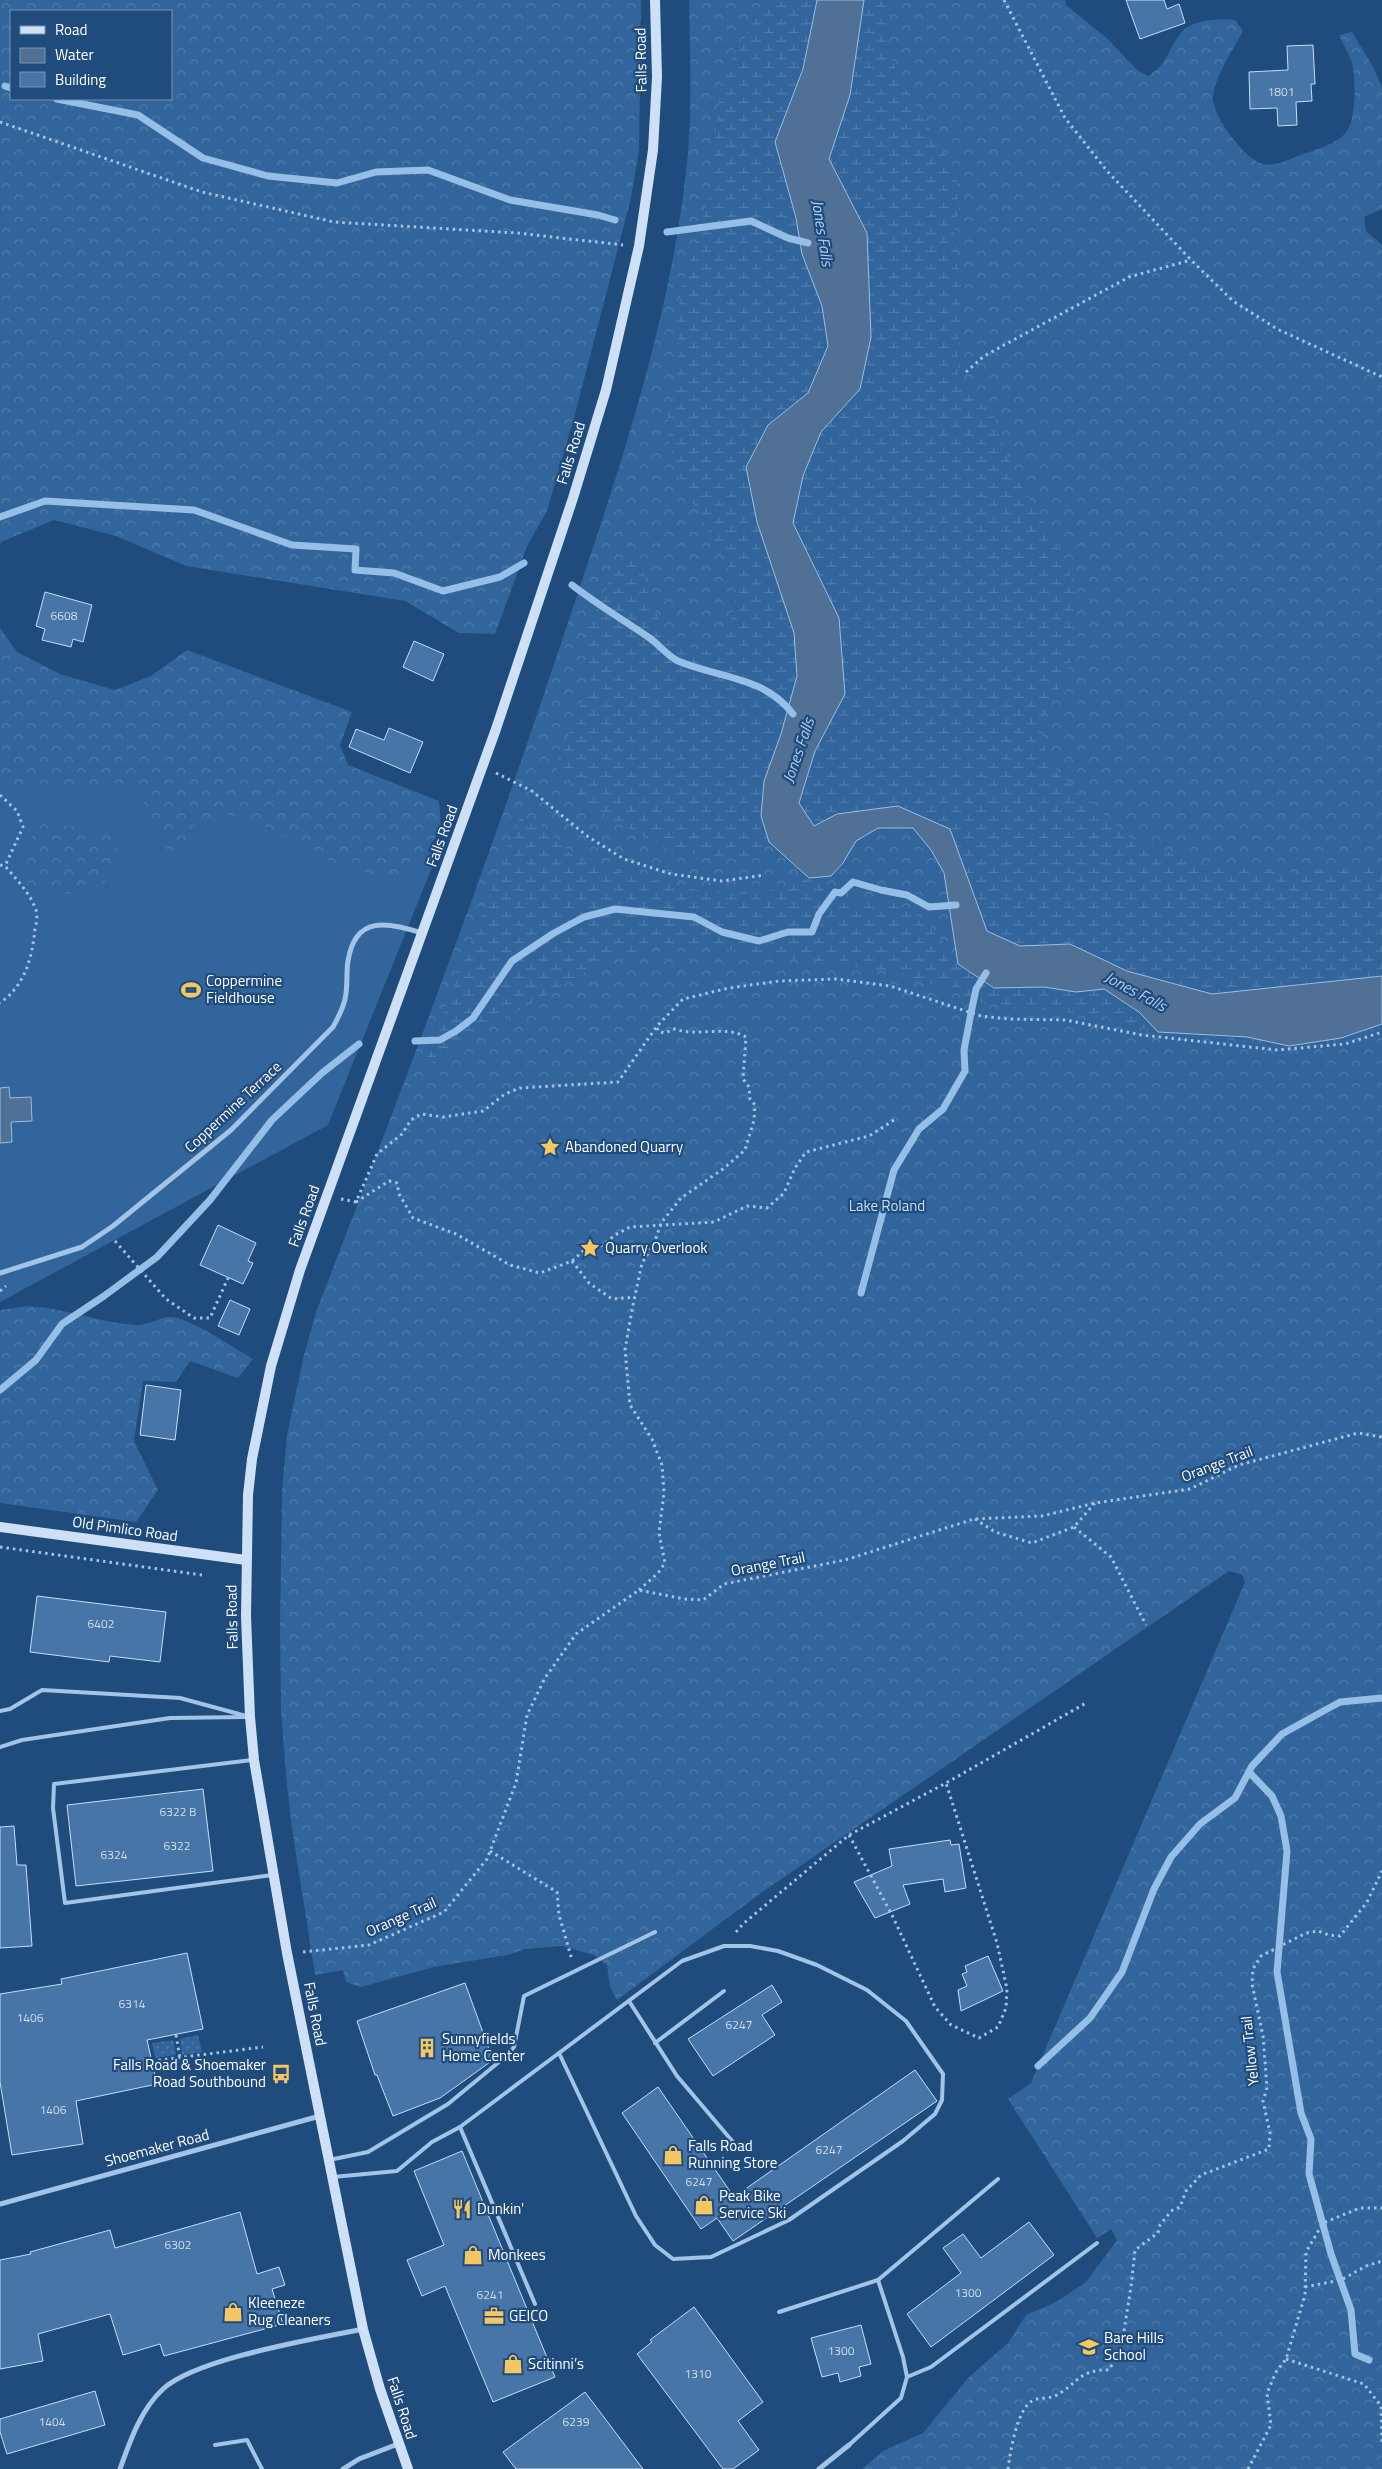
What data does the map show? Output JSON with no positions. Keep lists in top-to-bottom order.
{
  "streets": {
    "main road": ["Falls Road", "Old Pimlico Road"],
    "street": ["Coppermine Terrace", "Shoemaker Road"],
    "path": ["Orange Trail", "Yellow Trail"]
  },
  "crossings": [
    ["Falls Road", "Coppermine Terrace"],
    ["Falls Road", "Orange Trail"],
    ["Falls Road", "Old Pimlico Road"],
    ["Falls Road", "Shoemaker Road"]
  ],
  "water": ["Jones Falls"],
  "parks": ["Lake Roland"],
  "places": {
    "sports": ["Coppermine Fieldhouse"],
    "place": ["Abandoned Quarry", "Quarry Overlook"],
    "building": ["Sunnyfields Home Center"],
    "bus stop": ["Falls Road & Shoemaker Road Southbound"],
    "shop": [
      "Falls Road Running Store",
      "Peak Bike Service Ski",
      "Monkees",
      "Kleeneze Rug Cleaners",
      "Scitinni’s"
    ],
    "restaurant": ["Dunkin'"],
    "office": ["GEICO"],
    "school or university": ["Bare Hills School"]
  },
  "house_numbers": [
    "1801",
    "6608",
    "6402",
    "6322 B",
    "6322",
    "6324",
    "6314",
    "1406",
    "6247",
    "1406",
    "6247",
    "6247",
    "6302",
    "1300",
    "6241",
    "1300",
    "1310",
    "1404",
    "6239"
  ],
  "legend": ["Road", "Water", "Building"]
}
